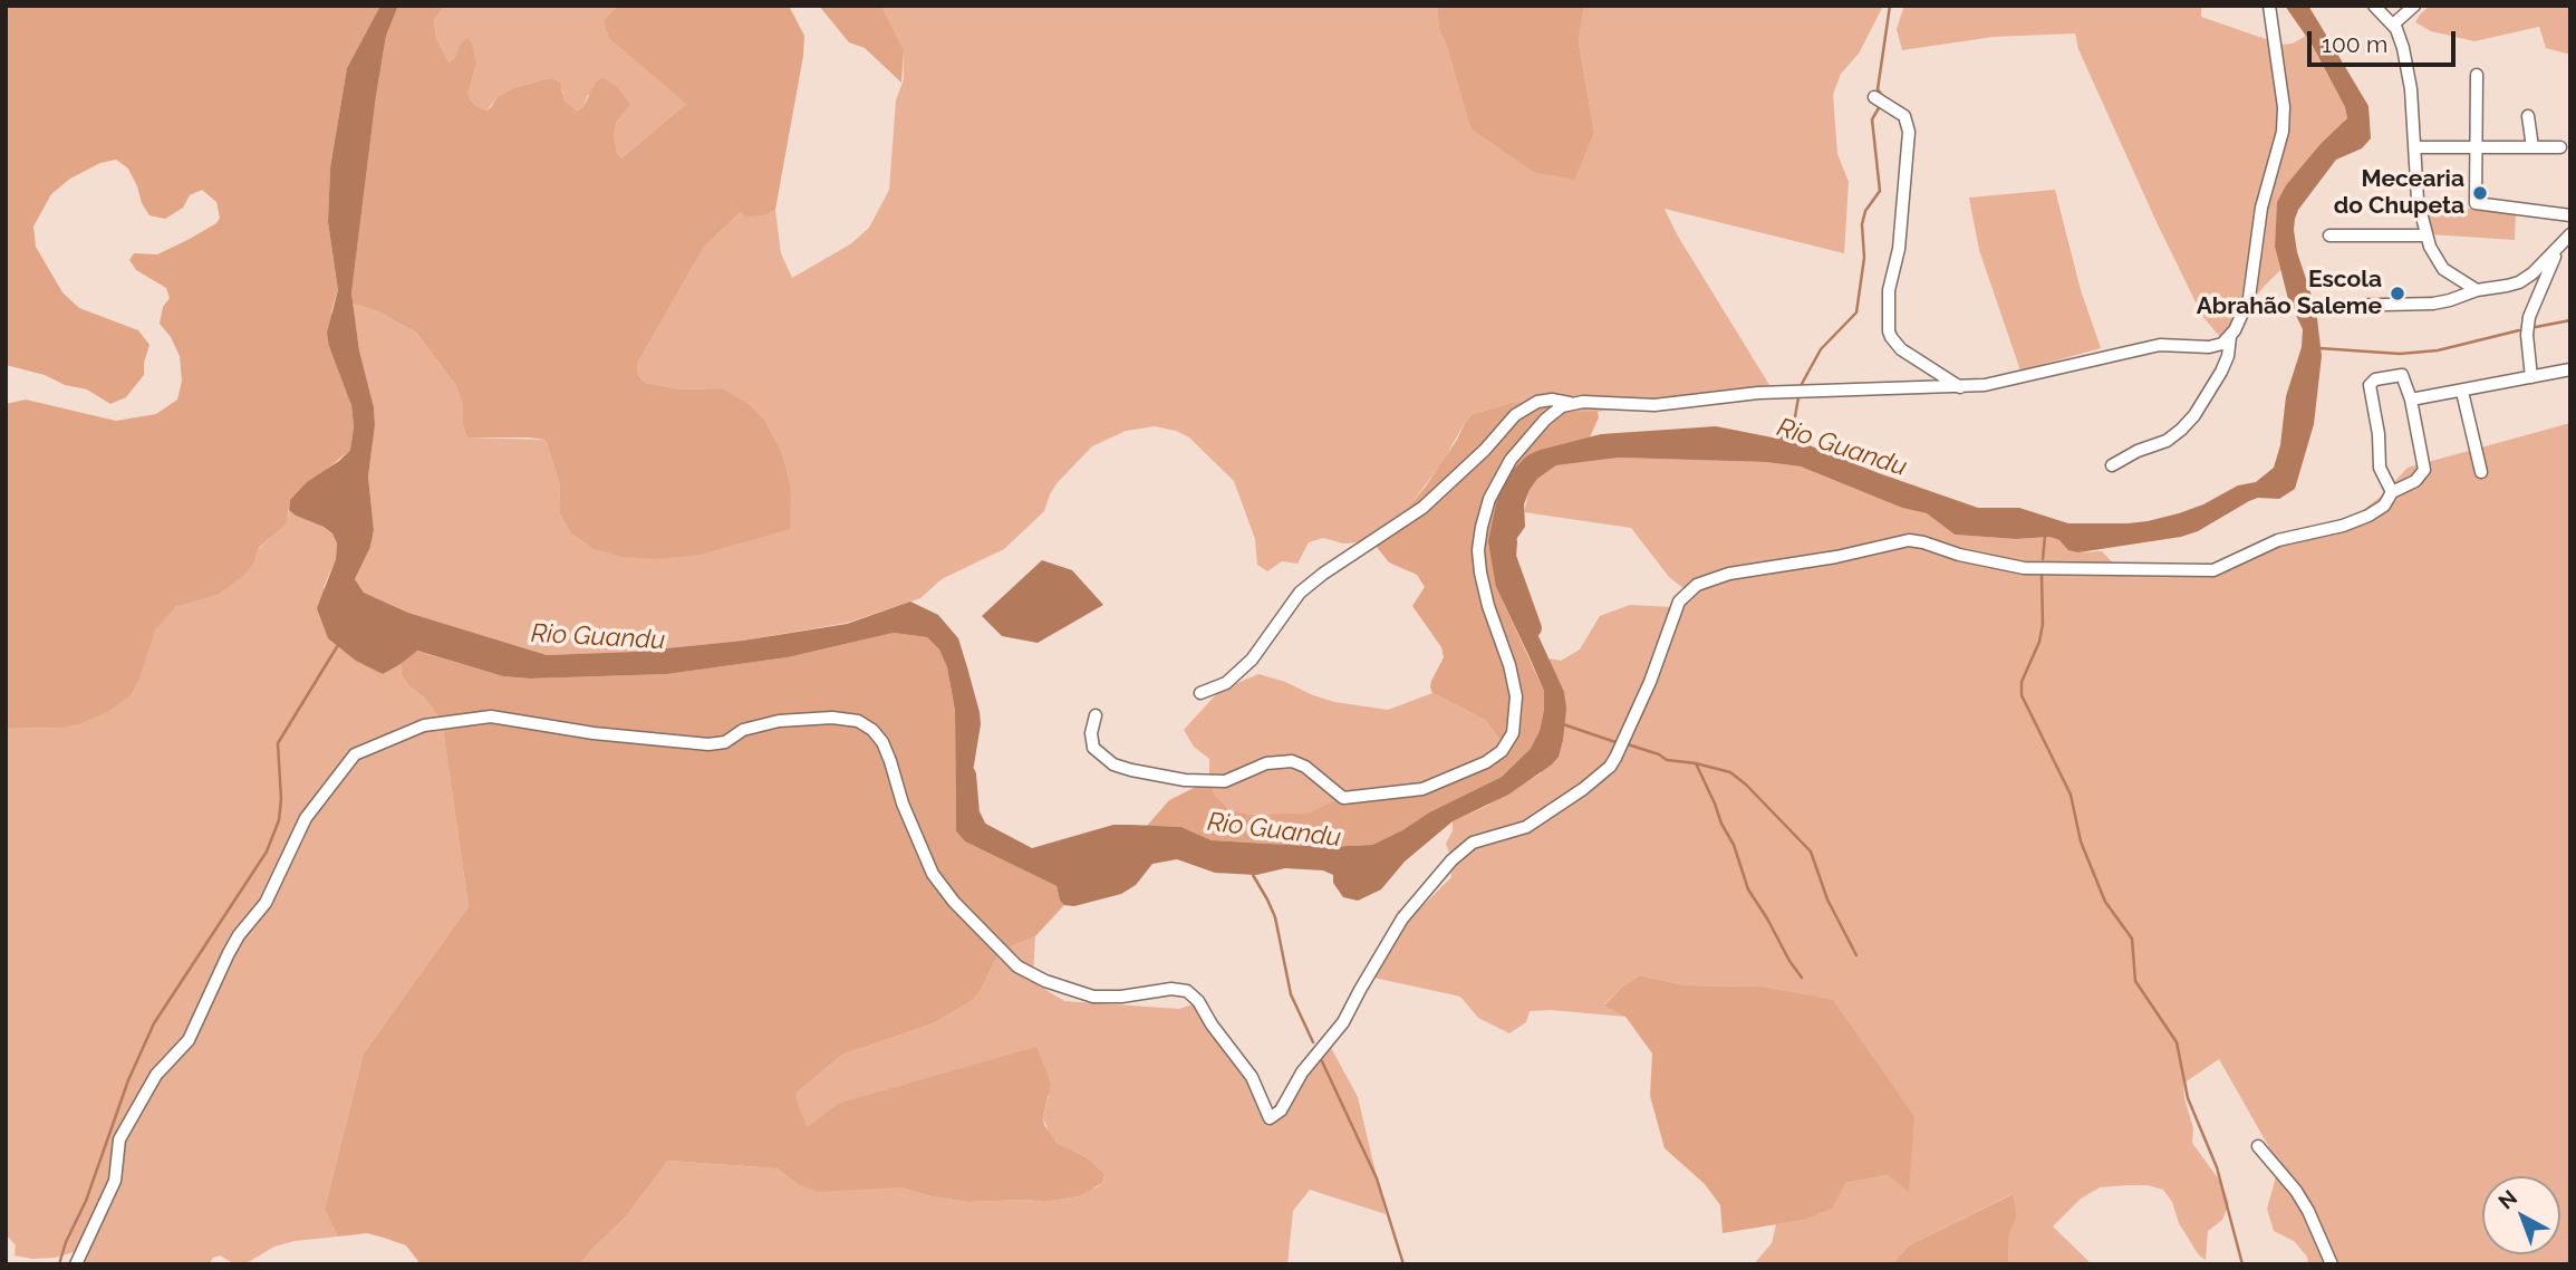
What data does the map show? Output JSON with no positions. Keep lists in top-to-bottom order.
{
  "water": ["Rio Guandu"],
  "places": ["Mecearia do Chupeta", "Escola Abrahão Saleme"],
  "scale_bar": "100 m",
  "north": "top left"
}
